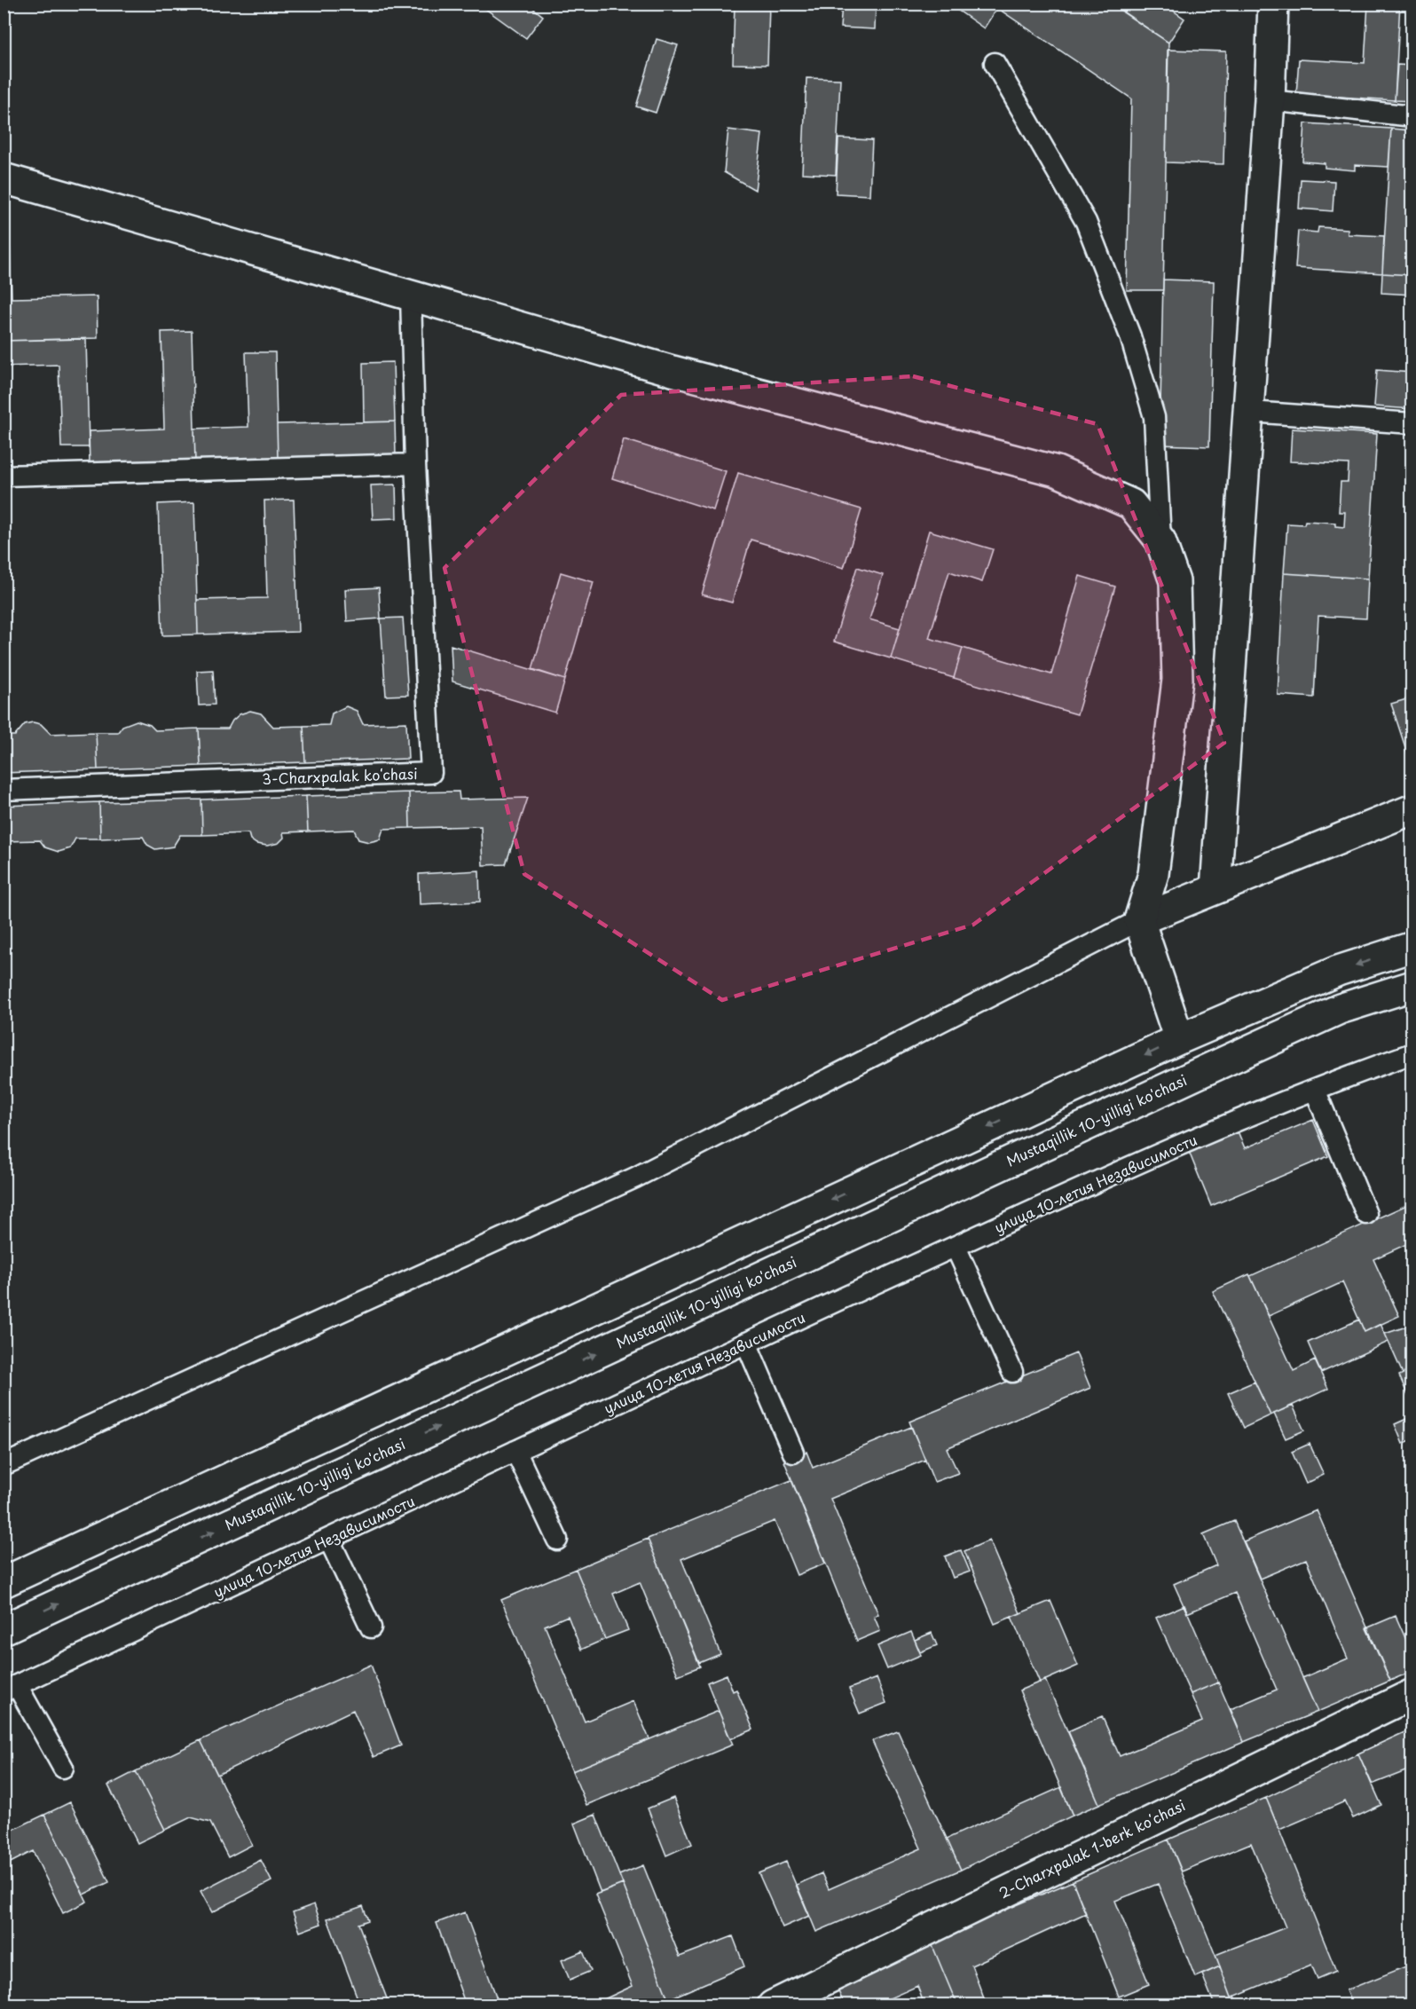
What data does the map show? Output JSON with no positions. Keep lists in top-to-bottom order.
{
  "streets": {
    "street": ["Mustaqillik 10-yilligi ko'chasi", "2-Charxpalak 1-berk koʻchasi"],
    "lane": ["3-Charxpalak koʻchasi", "улица 10-летия Независимости"]
  }
}
